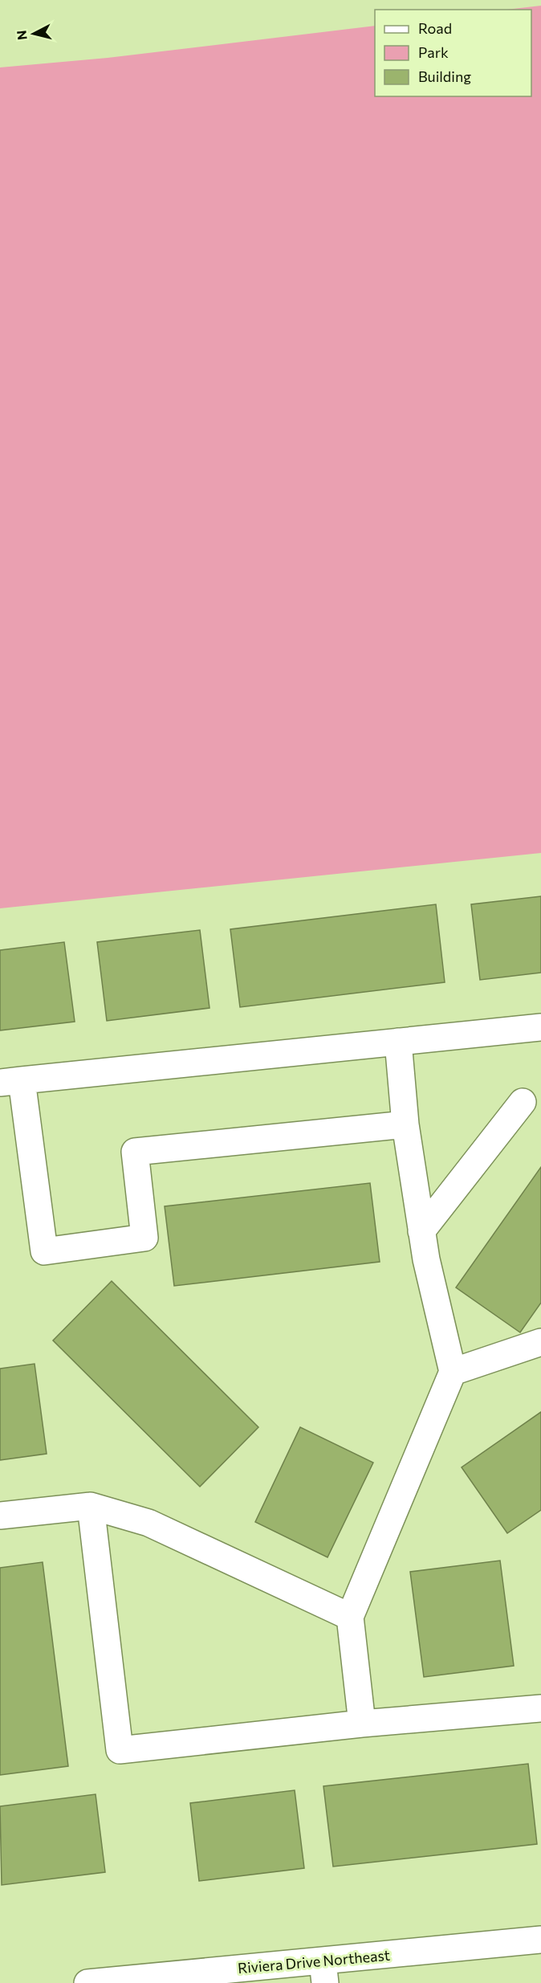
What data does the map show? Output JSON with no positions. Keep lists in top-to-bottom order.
{
  "streets": {
    "street": ["Riviera Drive Northeast"]
  },
  "legend": ["Road", "Park", "Building"],
  "north": "left"
}
